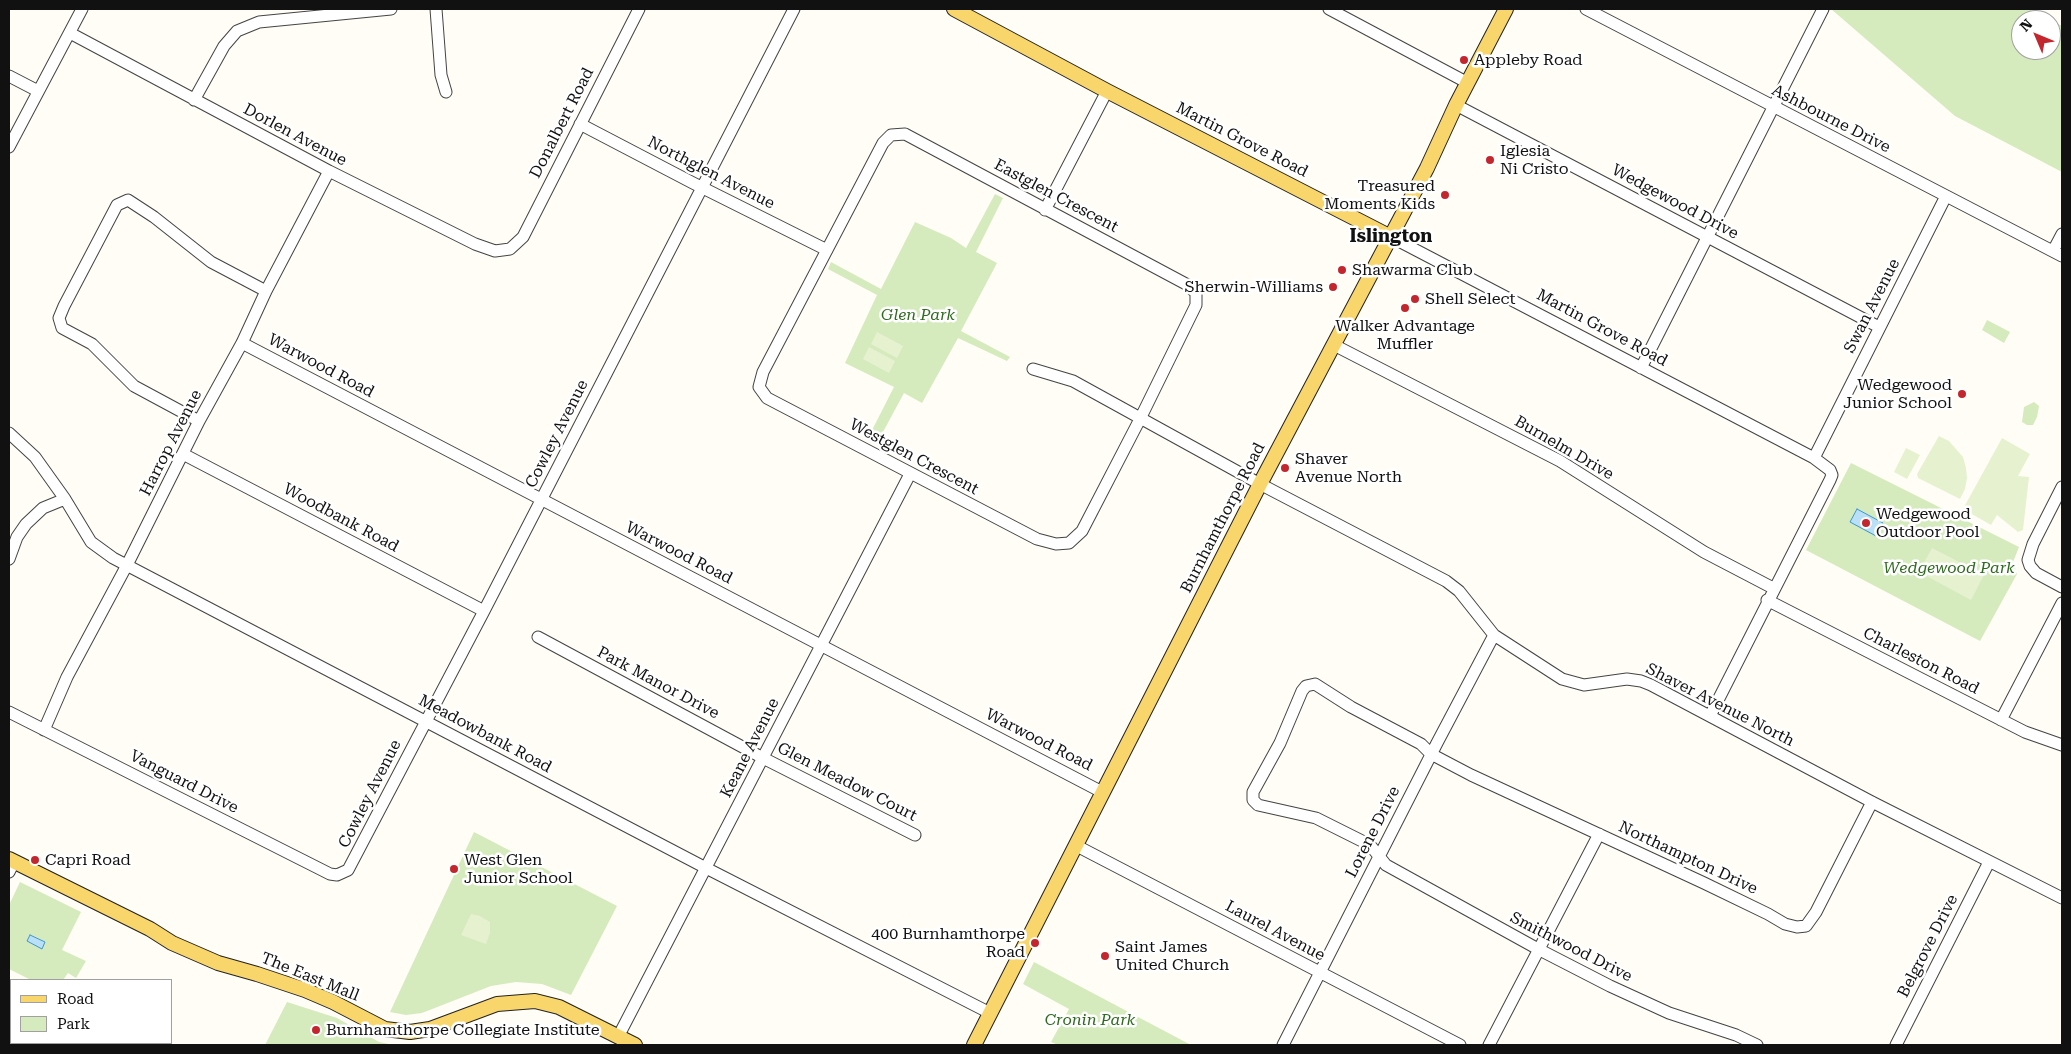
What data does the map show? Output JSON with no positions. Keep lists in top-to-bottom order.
{
  "streets": {
    "main road": ["Martin Grove Road", "Burnhamthorpe Road", "The East Mall"],
    "street": [
      "Ashbourne Drive",
      "Donalbert Road",
      "Dorlen Avenue",
      "Northglen Avenue",
      "Eastglen Crescent",
      "Wedgewood Drive",
      "Swan Avenue",
      "Warwood Road",
      "Cowley Avenue",
      "Harrop Avenue",
      "Burnelm Drive",
      "Westglen Crescent",
      "Woodbank Road",
      "Charleston Road",
      "Park Manor Drive",
      "Shaver Avenue North",
      "Meadowbank Road",
      "Keane Avenue",
      "Vanguard Drive",
      "Glen Meadow Court",
      "Lorene Drive",
      "Northampton Drive",
      "Laurel Avenue",
      "Belgrove Drive",
      "Smithwood Drive"
    ]
  },
  "crossings": [
    ["Ashbourne Drive", "Swan Avenue"],
    ["Donalbert Road", "Dorlen Avenue"],
    ["Donalbert Road", "Northglen Avenue"],
    ["Dorlen Avenue", "Harrop Avenue"],
    ["Martin Grove Road", "Swan Avenue"],
    ["Martin Grove Road", "Burnelm Drive"],
    ["Martin Grove Road", "Burnhamthorpe Road"],
    ["Northglen Avenue", "Eastglen Crescent"],
    ["Northglen Avenue", "Cowley Avenue"],
    ["Northglen Avenue", "Westglen Crescent"],
    ["Eastglen Crescent", "Westglen Crescent"],
    ["Eastglen Crescent", "Shaver Avenue North"],
    ["Wedgewood Drive", "Swan Avenue"],
    ["Wedgewood Drive", "Burnhamthorpe Road"],
    ["Warwood Road", "Cowley Avenue"],
    ["Warwood Road", "Harrop Avenue"],
    ["Warwood Road", "Burnhamthorpe Road"],
    ["Warwood Road", "Keane Avenue"],
    ["Cowley Avenue", "Woodbank Road"],
    ["Cowley Avenue", "Meadowbank Road"],
    ["Cowley Avenue", "Vanguard Drive"],
    ["Harrop Avenue", "Woodbank Road"],
    ["Harrop Avenue", "Meadowbank Road"],
    ["Harrop Avenue", "Vanguard Drive"],
    ["Burnelm Drive", "Burnhamthorpe Road"],
    ["Westglen Crescent", "Shaver Avenue North"],
    ["Westglen Crescent", "Keane Avenue"],
    ["Burnhamthorpe Road", "Shaver Avenue North"],
    ["Burnhamthorpe Road", "Meadowbank Road"],
    ["Burnhamthorpe Road", "Laurel Avenue"],
    ["Park Manor Drive", "Keane Avenue"],
    ["Park Manor Drive", "Glen Meadow Court"],
    ["Shaver Avenue North", "Lorene Drive"],
    ["Shaver Avenue North", "Northampton Drive"],
    ["Shaver Avenue North", "Belgrove Drive"],
    ["Meadowbank Road", "Keane Avenue"],
    ["Keane Avenue", "Glen Meadow Court"],
    ["Keane Avenue", "The East Mall"],
    ["Lorene Drive", "Northampton Drive"],
    ["Lorene Drive", "Laurel Avenue"],
    ["Lorene Drive", "Smithwood Drive"],
    ["Northampton Drive", "Smithwood Drive"]
  ],
  "districts": ["Islington"],
  "parks": ["Glen Park", "Wedgewood Park", "Cronin Park"],
  "places": [
    "Appleby Road",
    "Iglesia Ni Cristo",
    "Treasured Moments Kids",
    "Shawarma Club",
    "Sherwin-Williams",
    "Shell Select",
    "Walker Advantage Muffler",
    "Wedgewood Junior School",
    "Shaver Avenue North",
    "Wedgewood Outdoor Pool",
    "Capri Road",
    "West Glen Junior School",
    "400 Burnhamthorpe Road",
    "Saint James United Church",
    "Burnhamthorpe Collegiate Institute"
  ],
  "legend": ["Road", "Park"],
  "north": "top left"
}
